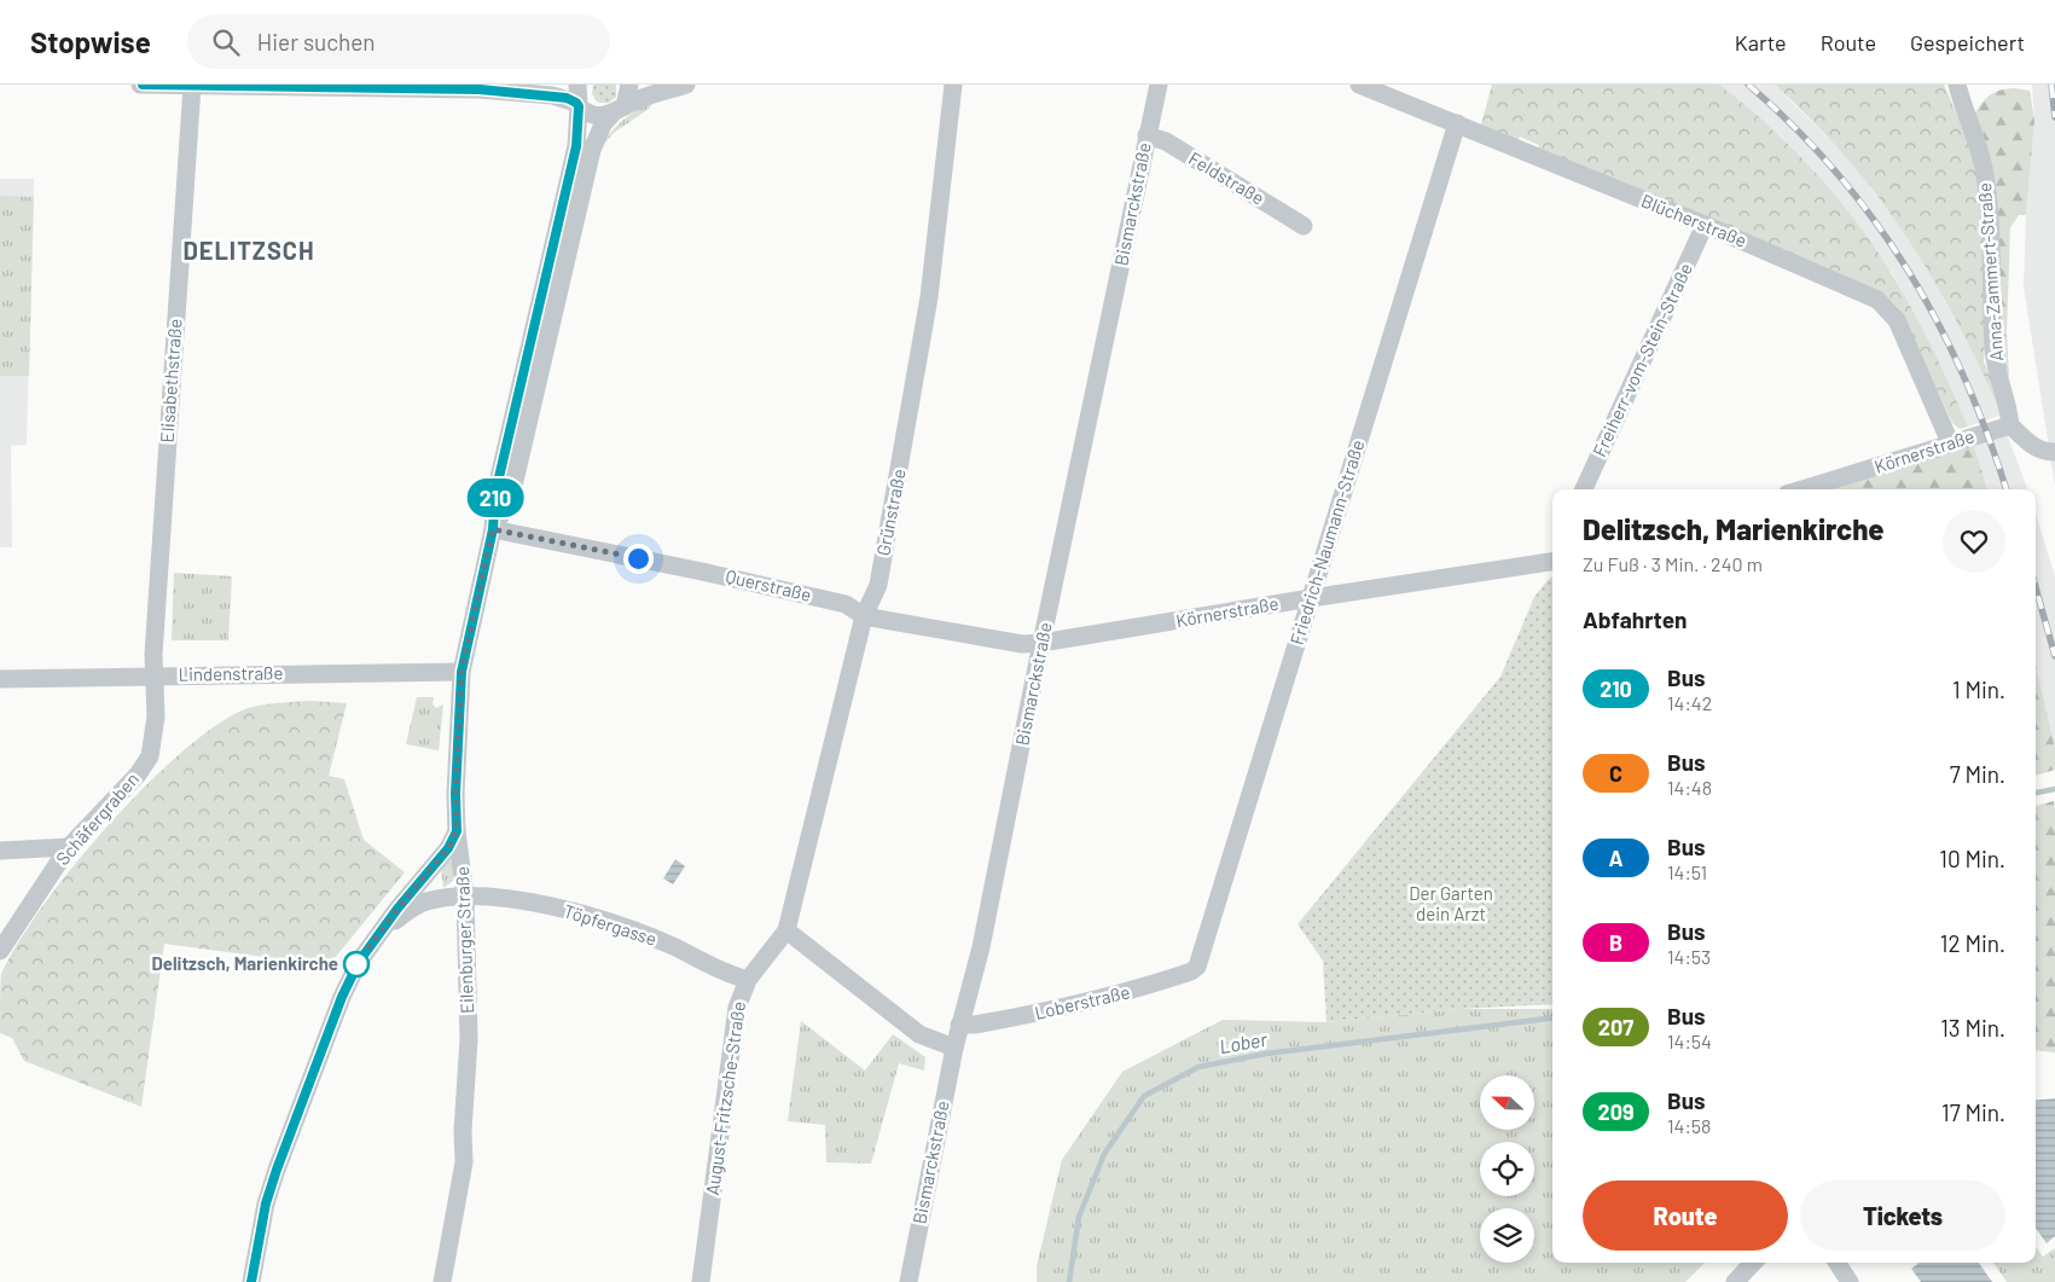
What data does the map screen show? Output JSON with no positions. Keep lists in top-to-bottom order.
{
  "streets": {
    "street": [
      "Feldstraße",
      "Bismarckstraße",
      "Blücherstraße",
      "Anna-Zammert-Straße",
      "Freiherr-vom-Stein-Straße",
      "Elisabethstraße",
      "Körnerstraße",
      "Grünstraße",
      "Friedrich-Naumann-Straße",
      "Querstraße",
      "Lindenstraße",
      "Schäfergraben",
      "Töpfergasse",
      "Eilenburger Straße",
      "Loberstraße",
      "August-Fritzsche-Straße"
    ]
  },
  "crossings": [
    ["Feldstraße", "Bismarckstraße"],
    ["Bismarckstraße", "Körnerstraße"],
    ["Bismarckstraße", "Querstraße"],
    ["Bismarckstraße", "Loberstraße"],
    ["Blücherstraße", "Freiherr-vom-Stein-Straße"],
    ["Blücherstraße", "Körnerstraße"],
    ["Blücherstraße", "Friedrich-Naumann-Straße"],
    ["Anna-Zammert-Straße", "Körnerstraße"],
    ["Elisabethstraße", "Lindenstraße"],
    ["Elisabethstraße", "Schäfergraben"],
    ["Körnerstraße", "Friedrich-Naumann-Straße"],
    ["Körnerstraße", "Querstraße"],
    ["Grünstraße", "Querstraße"],
    ["Grünstraße", "August-Fritzsche-Straße"],
    ["Friedrich-Naumann-Straße", "Loberstraße"],
    ["Querstraße", "Eilenburger Straße"],
    ["Lindenstraße", "Schäfergraben"],
    ["Lindenstraße", "Eilenburger Straße"],
    ["Töpfergasse", "Eilenburger Straße"],
    ["Töpfergasse", "August-Fritzsche-Straße"]
  ],
  "districts": ["DELITZSCH"],
  "water": ["Lober"],
  "parks": ["Der Garten dein Arzt"],
  "places": ["Delitzsch, Marienkirche"],
  "lines": ["bus line 210"],
  "north": "left",
  "page": {
    "header": "Stopwise",
    "search": "Hier suchen",
    "nav": ["Karte", "Route", "Gespeichert"],
    "on_map": "210",
    "heading": [
      ["Delitzsch, Marienkirche", "Zu Fuß · 3 Min. · 240 m"],
      "Abfahrten"
    ],
    "list": [
      {
        "mark": "210",
        "name": "Bus",
        "note": "14:42",
        "value": "1 Min."
      },
      {
        "mark": "C",
        "name": "Bus",
        "note": "14:48",
        "value": "7 Min."
      },
      {
        "mark": "A",
        "name": "Bus",
        "note": "14:51",
        "value": "10 Min."
      },
      {
        "mark": "B",
        "name": "Bus",
        "note": "14:53",
        "value": "12 Min."
      },
      {
        "mark": "207",
        "name": "Bus",
        "note": "14:54",
        "value": "13 Min."
      },
      {
        "mark": "209",
        "name": "Bus",
        "note": "14:58",
        "value": "17 Min."
      }
    ],
    "buttons": ["Route", "Tickets"]
  }
}
